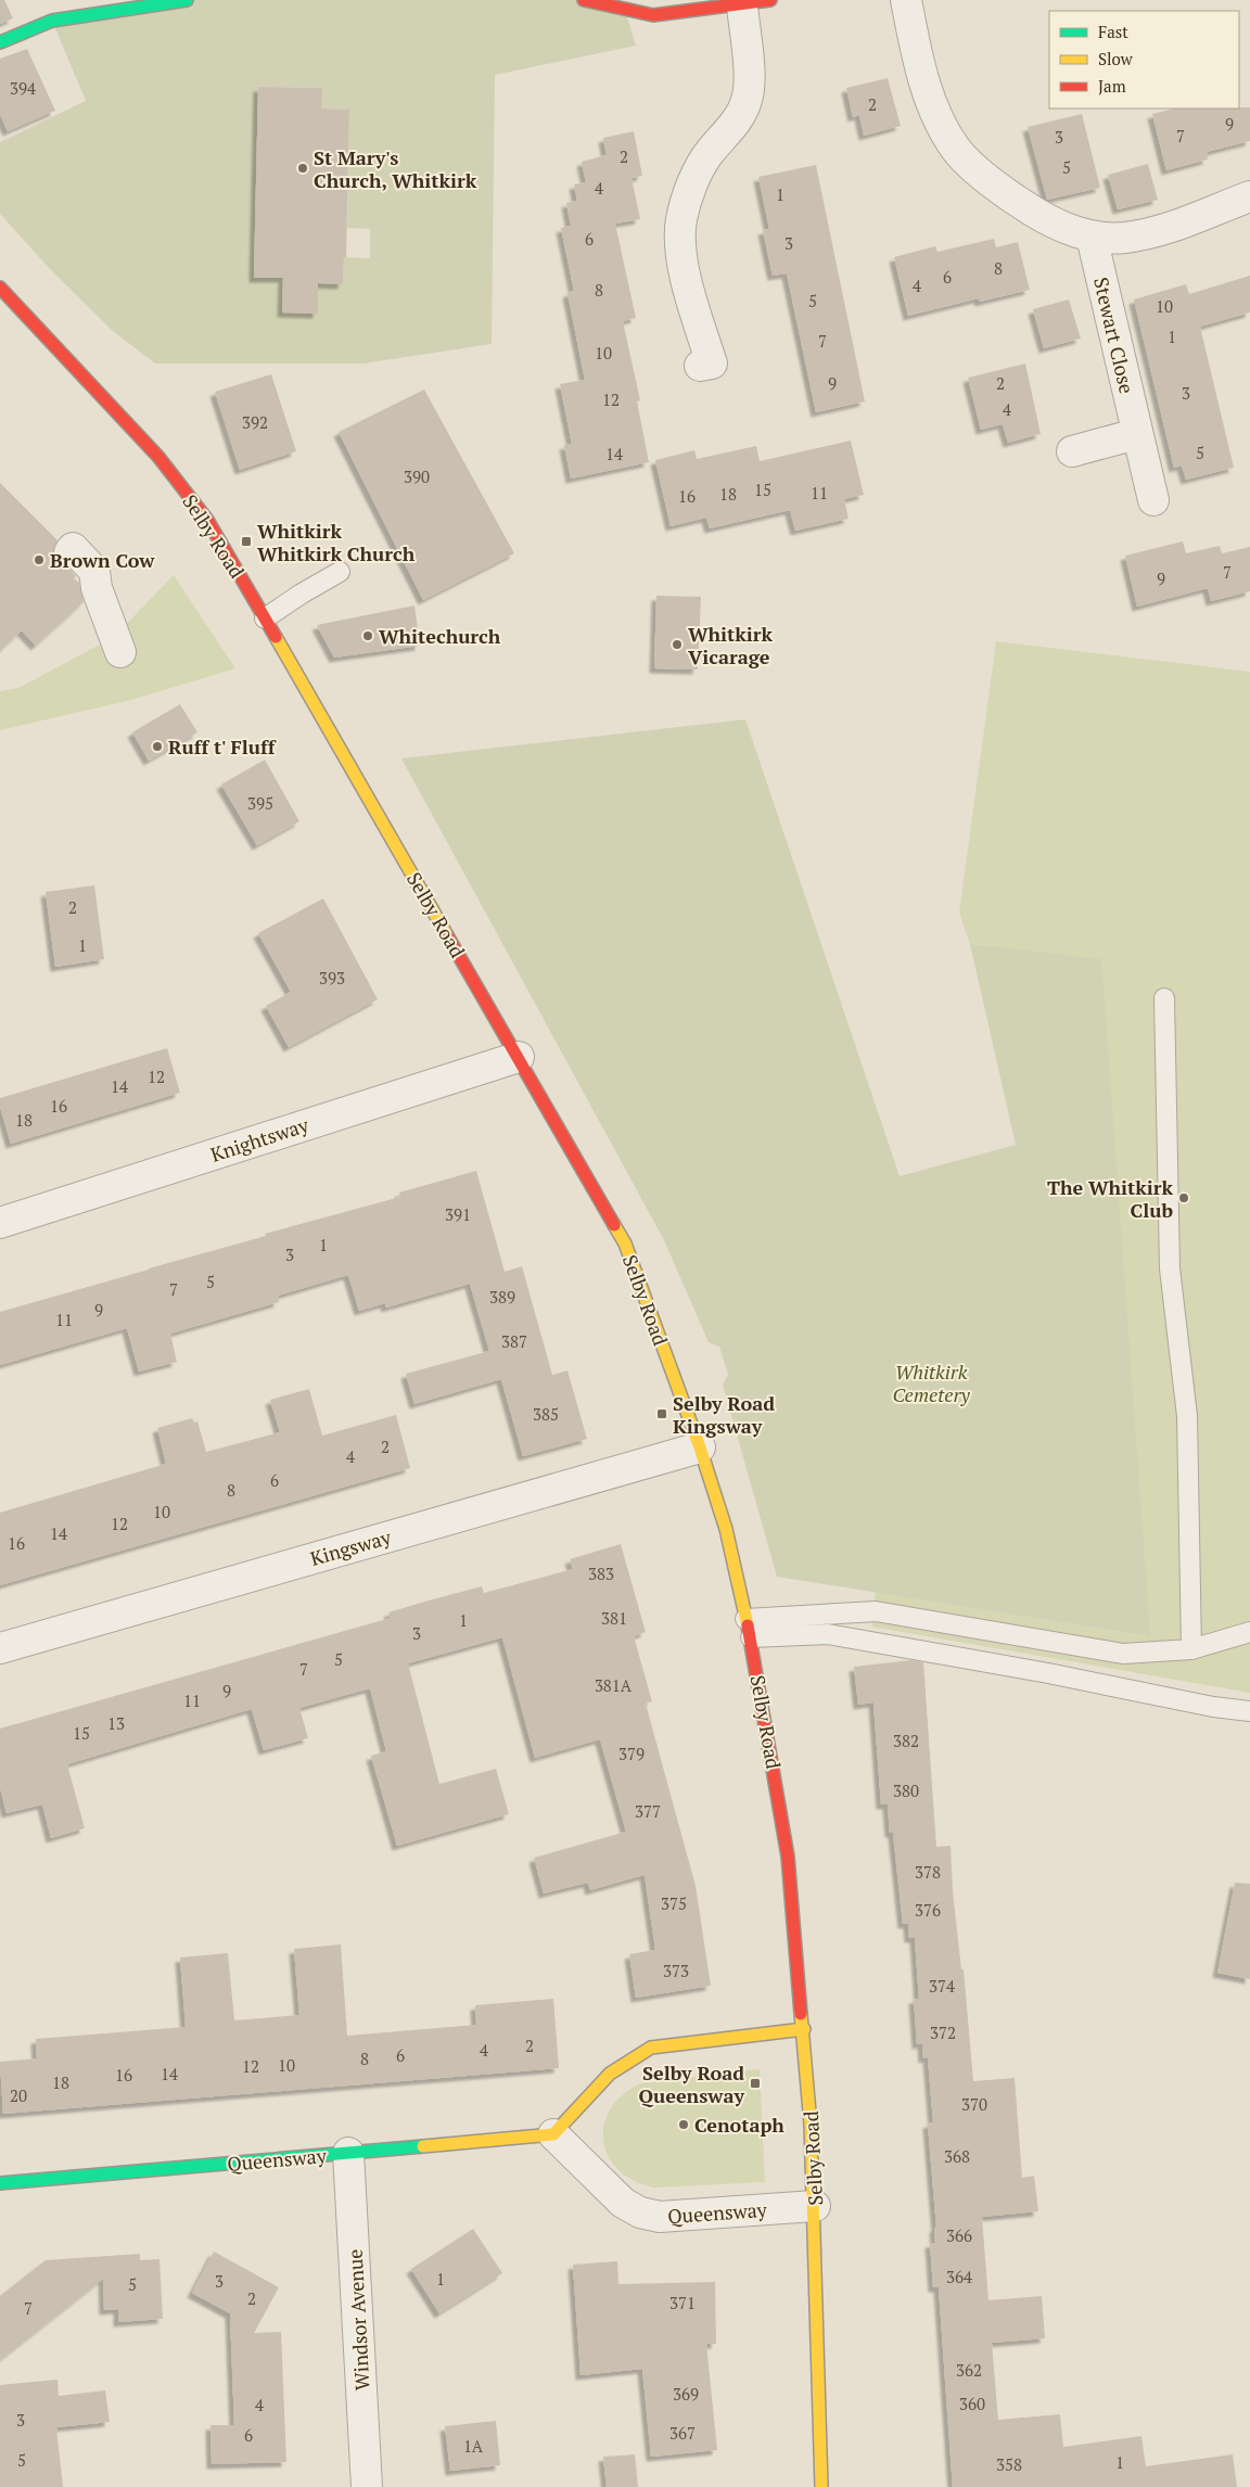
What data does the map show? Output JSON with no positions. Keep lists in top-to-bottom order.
{
  "streets": {
    "main road": ["Selby Road", "Queensway"],
    "street": [
      "Stewart Close",
      "Knightsway",
      "Kingsway",
      "Windsor Avenue"
    ]
  },
  "crossings": [
    ["Selby Road", "Knightsway"],
    ["Selby Road", "Kingsway"],
    ["Selby Road", "Queensway"],
    ["Queensway", "Windsor Avenue"]
  ],
  "parks": ["Whitkirk Cemetery"],
  "places": {
    "other": [
      "St Mary's Church, Whitkirk",
      "Brown Cow",
      "Whitechurch",
      "Whitkirk Vicarage",
      "Ruff t' Fluff",
      "The Whitkirk Club",
      "Cenotaph"
    ],
    "transit": ["Whitkirk Whitkirk Church", "Selby Road Kingsway", "Selby Road Queensway"]
  },
  "house_numbers": [
    "394",
    "2",
    "9",
    "7",
    "3",
    "2",
    "5",
    "4",
    "1",
    "6",
    "3",
    "8",
    "6",
    "4",
    "8",
    "5",
    "10",
    "1",
    "7",
    "10",
    "9",
    "2",
    "3",
    "12",
    "4",
    "392",
    "5",
    "14",
    "390",
    "15",
    "11",
    "18",
    "16",
    "7",
    "9",
    "395",
    "2",
    "1",
    "393",
    "12",
    "14",
    "16",
    "18",
    "391",
    "1",
    "3",
    "5",
    "7",
    "389",
    "9",
    "11",
    "387",
    "385",
    "2",
    "4",
    "6",
    "8",
    "10",
    "12",
    "14",
    "16",
    "383",
    "381",
    "1",
    "3",
    "5",
    "7",
    "381A",
    "9",
    "11",
    "13",
    "15",
    "382",
    "379",
    "380",
    "377",
    "378",
    "375",
    "376",
    "373",
    "374",
    "372",
    "2",
    "4",
    "6",
    "8",
    "10",
    "12",
    "14",
    "16",
    "18",
    "20",
    "370",
    "368",
    "366",
    "364",
    "1",
    "3",
    "5",
    "2",
    "371",
    "7",
    "362",
    "369",
    "360",
    "4",
    "3",
    "367",
    "6",
    "1A",
    "5",
    "1",
    "358"
  ],
  "legend": ["Fast", "Slow", "Jam"]
}
